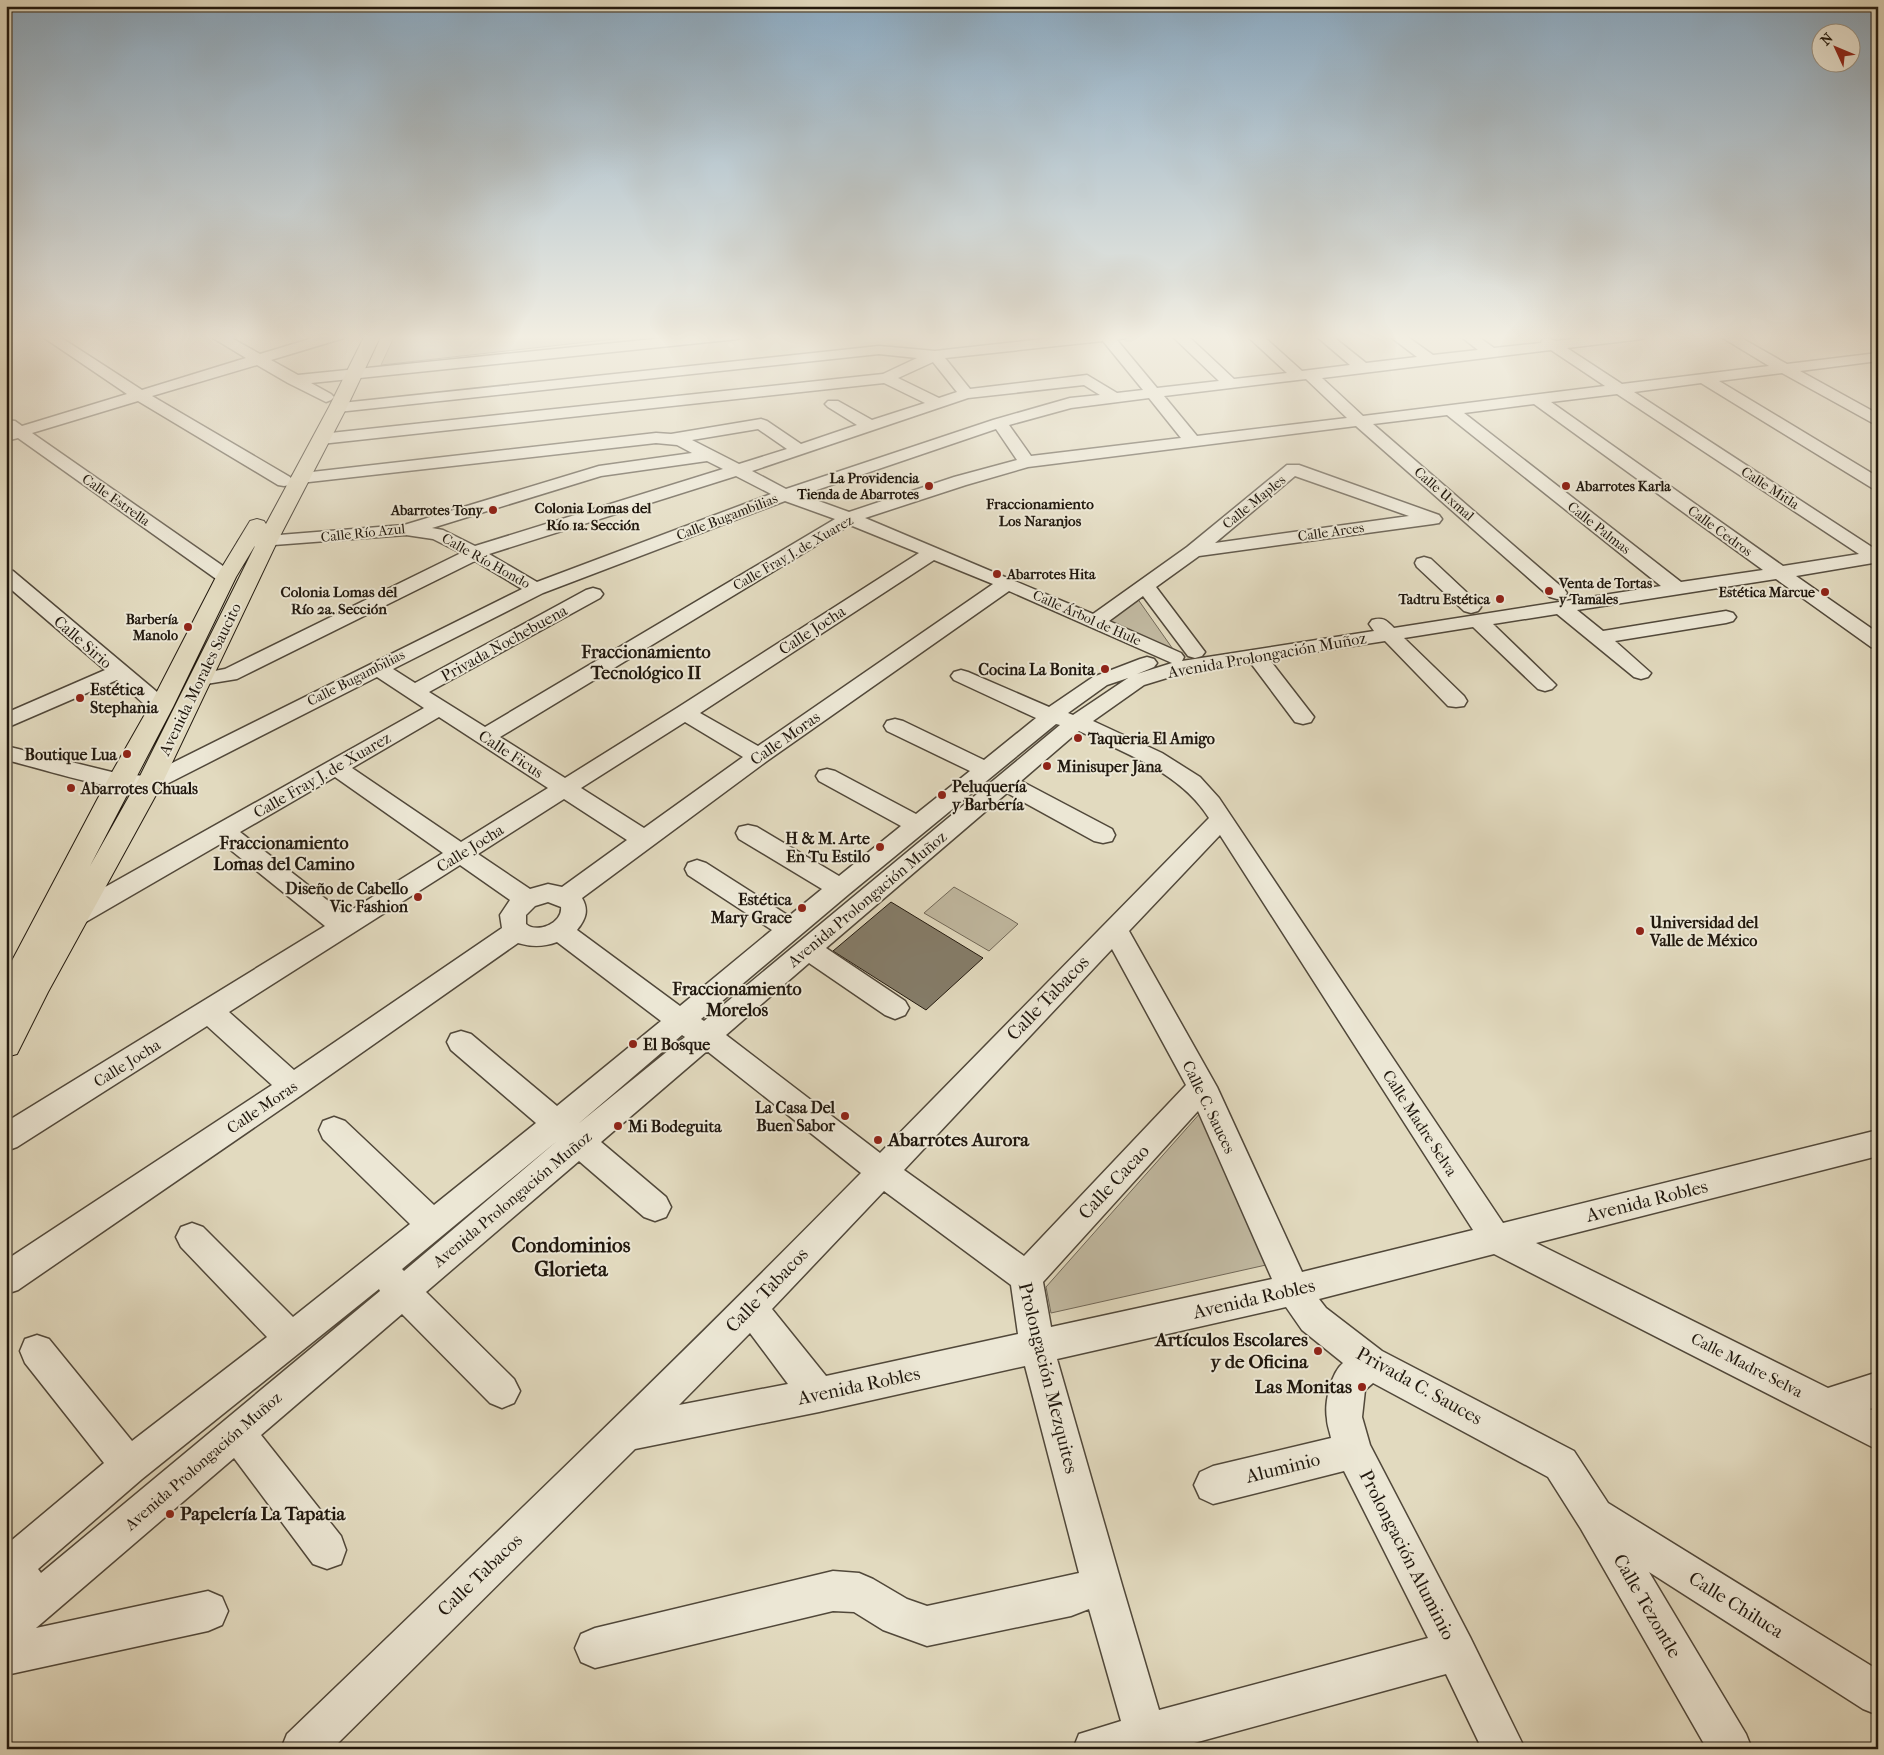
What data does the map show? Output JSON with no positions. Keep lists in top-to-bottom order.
{
  "streets": {
    "main road": ["Avenida Morales Saucito"],
    "street": [
      "Calle Mitla",
      "Calle Uxmal",
      "Calle Estrella",
      "Calle Maples",
      "Calle Bugambilias",
      "Calle Palmas",
      "Calle Cedros",
      "Calle Arces",
      "Calle Río Azul",
      "Calle Fray J. de Xuarez",
      "Calle Río Hondo",
      "Calle Árbol de Hule",
      "Calle Jocha",
      "Calle Sirio",
      "Privada Nochebuena",
      "Avenida Prolongación Muñoz",
      "Calle Moras",
      "Calle Ficus",
      "Calle Tabacos",
      "Calle C. Sauces",
      "Calle Madre Selva",
      "Calle Cacao",
      "Avenida Robles",
      "Prolongación Mezquites",
      "Privada C. Sauces",
      "Aluminio",
      "Prolongación Aluminio",
      "Calle Chiluca",
      "Calle Tezontle"
    ]
  },
  "crossings": [
    ["Calle Mitla", "Avenida Prolongación Muñoz"],
    ["Calle Uxmal", "Calle Arces"],
    ["Calle Uxmal", "Calle Fray J. de Xuarez"],
    ["Calle Uxmal", "Avenida Prolongación Muñoz"],
    ["Calle Estrella", "Avenida Morales Saucito"],
    ["Calle Maples", "Calle Arces"],
    ["Calle Maples", "Calle Árbol de Hule"],
    ["Calle Bugambilias", "Calle Río Hondo"],
    ["Calle Bugambilias", "Calle Árbol de Hule"],
    ["Calle Bugambilias", "Avenida Morales Saucito"],
    ["Calle Bugambilias", "Calle Ficus"],
    ["Calle Palmas", "Avenida Prolongación Muñoz"],
    ["Calle Cedros", "Avenida Prolongación Muñoz"],
    ["Calle Río Azul", "Calle Río Hondo"],
    ["Calle Río Azul", "Calle Árbol de Hule"],
    ["Calle Río Azul", "Avenida Morales Saucito"],
    ["Calle Fray J. de Xuarez", "Calle Árbol de Hule"],
    ["Calle Fray J. de Xuarez", "Avenida Morales Saucito"],
    ["Calle Fray J. de Xuarez", "Calle Ficus"],
    ["Calle Árbol de Hule", "Calle Jocha"],
    ["Calle Árbol de Hule", "Avenida Prolongación Muñoz"],
    ["Calle Árbol de Hule", "Calle Moras"],
    ["Calle Jocha", "Calle Ficus"],
    ["Calle Sirio", "Avenida Morales Saucito"],
    ["Privada Nochebuena", "Calle Ficus"],
    ["Avenida Prolongación Muñoz", "Calle Madre Selva"],
    ["Avenida Prolongación Muñoz", "Prolongación Mezquites"],
    ["Calle Moras", "Calle Ficus"],
    ["Calle Moras", "Prolongación Mezquites"],
    ["Calle Tabacos", "Calle C. Sauces"],
    ["Calle Tabacos", "Calle Madre Selva"],
    ["Calle Tabacos", "Avenida Robles"],
    ["Calle Tabacos", "Prolongación Mezquites"],
    ["Calle C. Sauces", "Calle Cacao"],
    ["Calle C. Sauces", "Avenida Robles"],
    ["Calle C. Sauces", "Privada C. Sauces"],
    ["Calle Madre Selva", "Avenida Robles"],
    ["Calle Cacao", "Prolongación Mezquites"],
    ["Avenida Robles", "Prolongación Mezquites"],
    ["Avenida Robles", "Privada C. Sauces"],
    ["Privada C. Sauces", "Prolongación Aluminio"],
    ["Privada C. Sauces", "Calle Tezontle"],
    ["Aluminio", "Prolongación Aluminio"],
    ["Calle Chiluca", "Calle Tezontle"]
  ],
  "districts": [
    "Fraccionamiento Los Naranjos",
    "Colonia Lomas del Río 1a. Sección",
    "Colonia Lomas del Río 2a. Sección",
    "Fraccionamiento Tecnológico II",
    "Fraccionamiento Lomas del Camino",
    "Fraccionamiento Morelos",
    "Condominios Glorieta"
  ],
  "places": [
    "La Providencia Tienda de Abarrotes",
    "Abarrotes Karla",
    "Abarrotes Tony",
    "Abarrotes Hita",
    "Venta de Tortas y Tamales",
    "Estética Marcue",
    "Tadtru Estética",
    "Barbería Manolo",
    "Cocina La Bonita",
    "Estética Stephania",
    "Taqueria El Amigo",
    "Boutique Lua",
    "Minisuper Jana",
    "Abarrotes Chuals",
    "Peluquería y Barbería",
    "H & M. Arte En Tu Estilo",
    "Diseño de Cabello Vic Fashion",
    "Estética Mary Grace",
    "Universidad del Valle de México",
    "El Bosque",
    "La Casa Del Buen Sabor",
    "Mi Bodeguita",
    "Abarrotes Aurora",
    "Artículos Escolares y de Oficina",
    "Las Monitas",
    "Papelería La Tapatia"
  ],
  "north": "top left"
}
